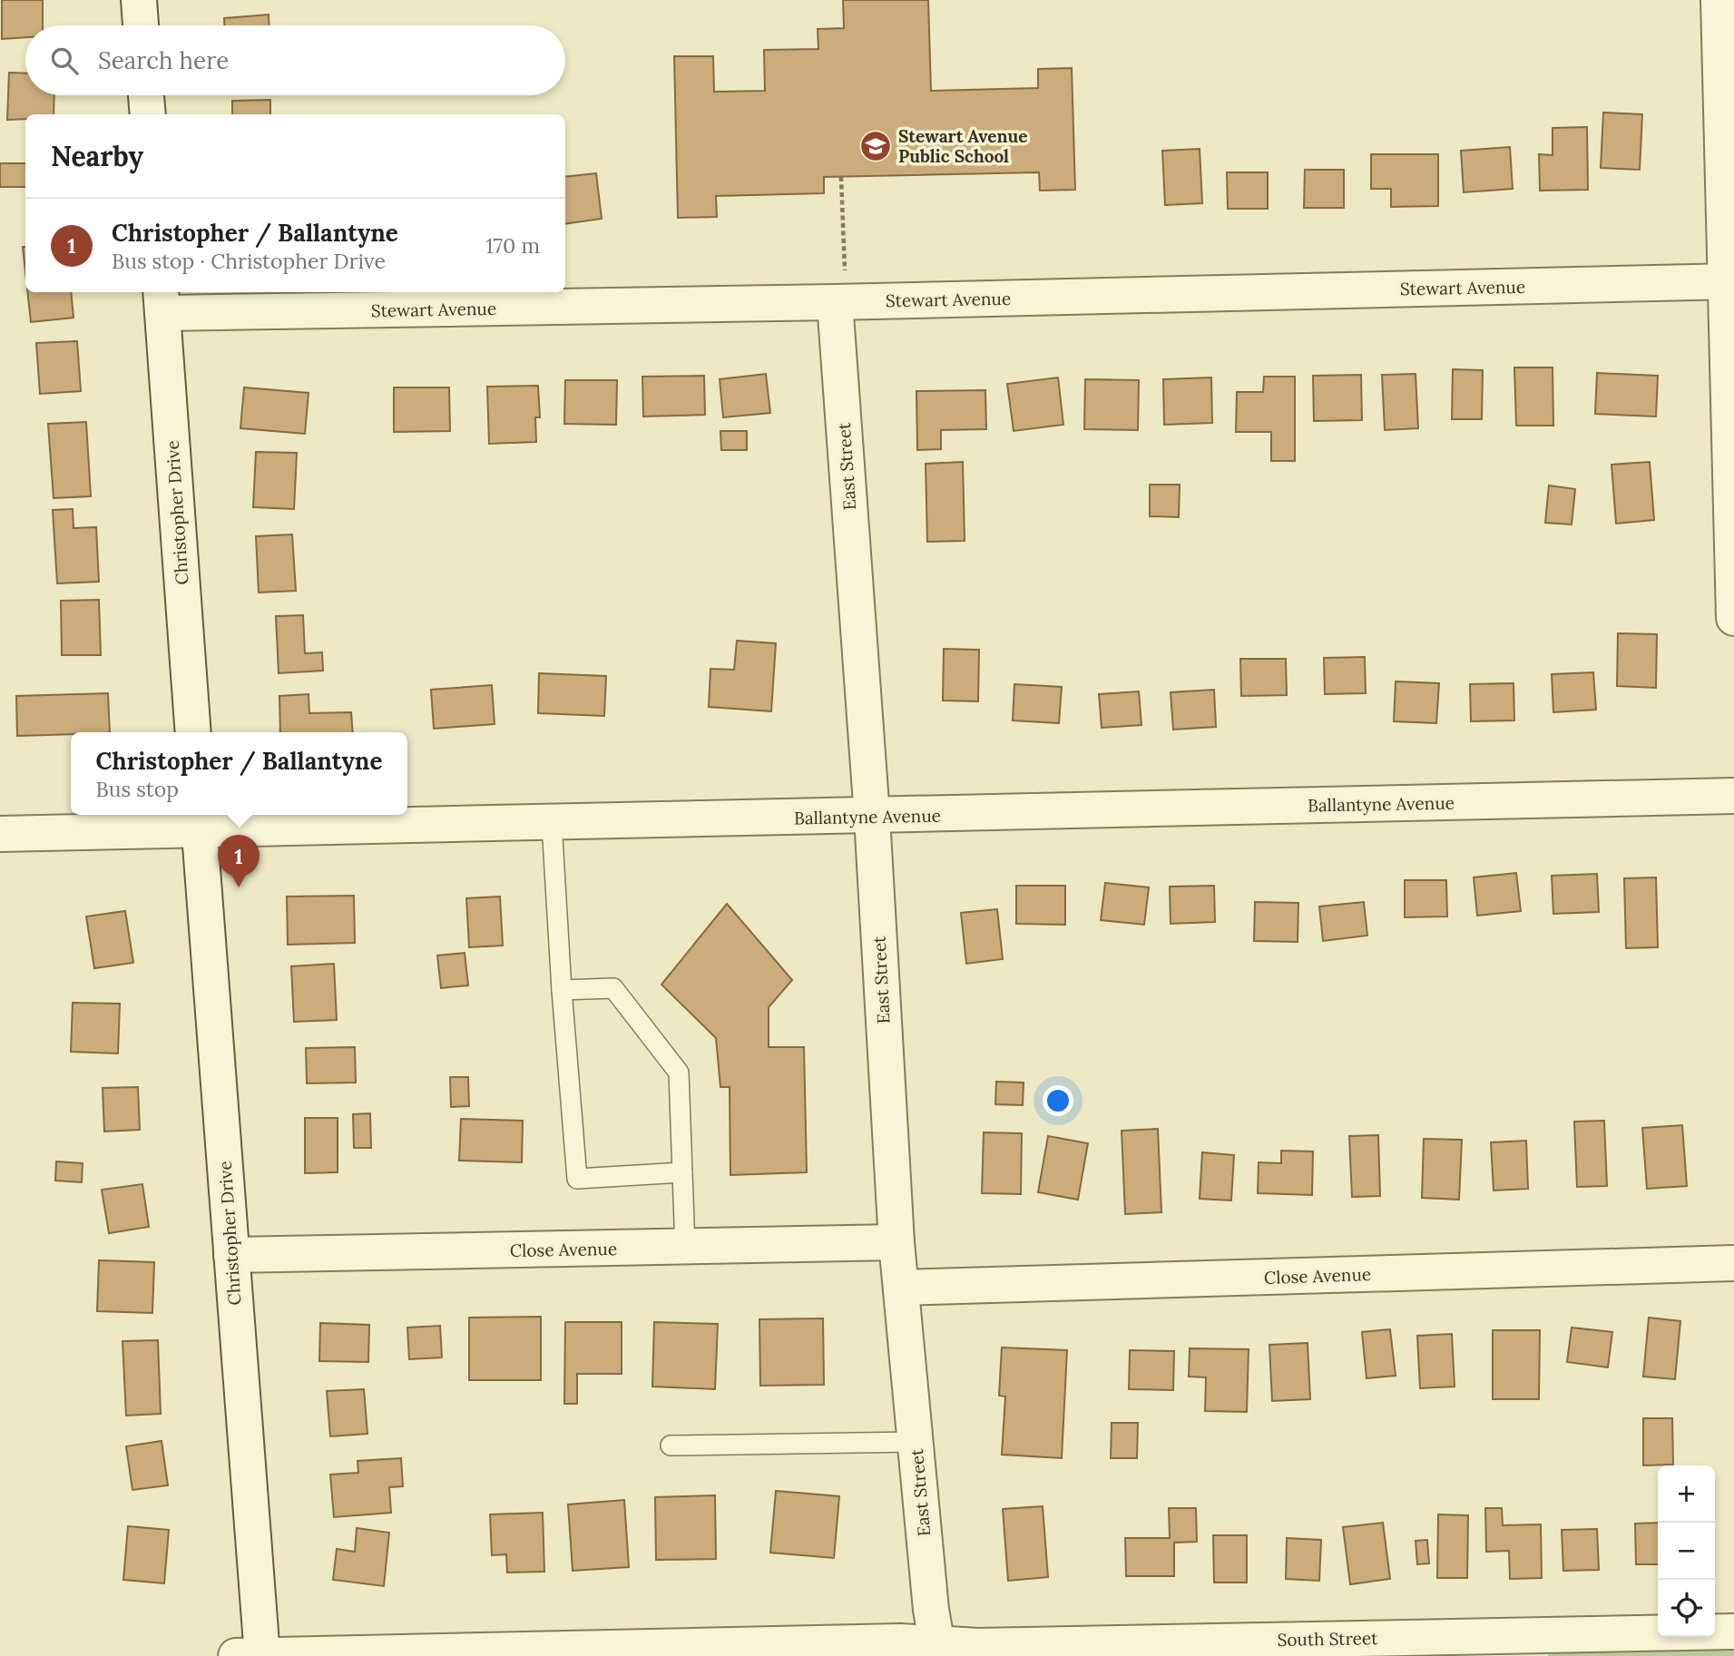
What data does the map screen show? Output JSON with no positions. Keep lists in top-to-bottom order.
{
  "streets": {
    "street": [
      "Stewart Avenue",
      "East Street",
      "Christopher Drive",
      "Ballantyne Avenue",
      "Close Avenue",
      "South Street"
    ]
  },
  "crossings": [
    ["Stewart Avenue", "East Street"],
    ["Stewart Avenue", "Christopher Drive"],
    ["East Street", "Ballantyne Avenue"],
    ["East Street", "Close Avenue"],
    ["East Street", "South Street"],
    ["Christopher Drive", "Ballantyne Avenue"],
    ["Christopher Drive", "Close Avenue"],
    ["Christopher Drive", "South Street"]
  ],
  "places": {
    "school or university": ["Stewart Avenue Public School"]
  },
  "page": {
    "search": "Search here",
    "heading": "Nearby",
    "list": [
      {
        "mark": "1",
        "name": "Christopher / Ballantyne",
        "note": "Bus stop · Christopher Drive",
        "value": "170 m"
      }
    ],
    "popup": ["Christopher / Ballantyne", "Bus stop"],
    "pins": "1",
    "map_buttons": ["+", "−"]
  }
}
